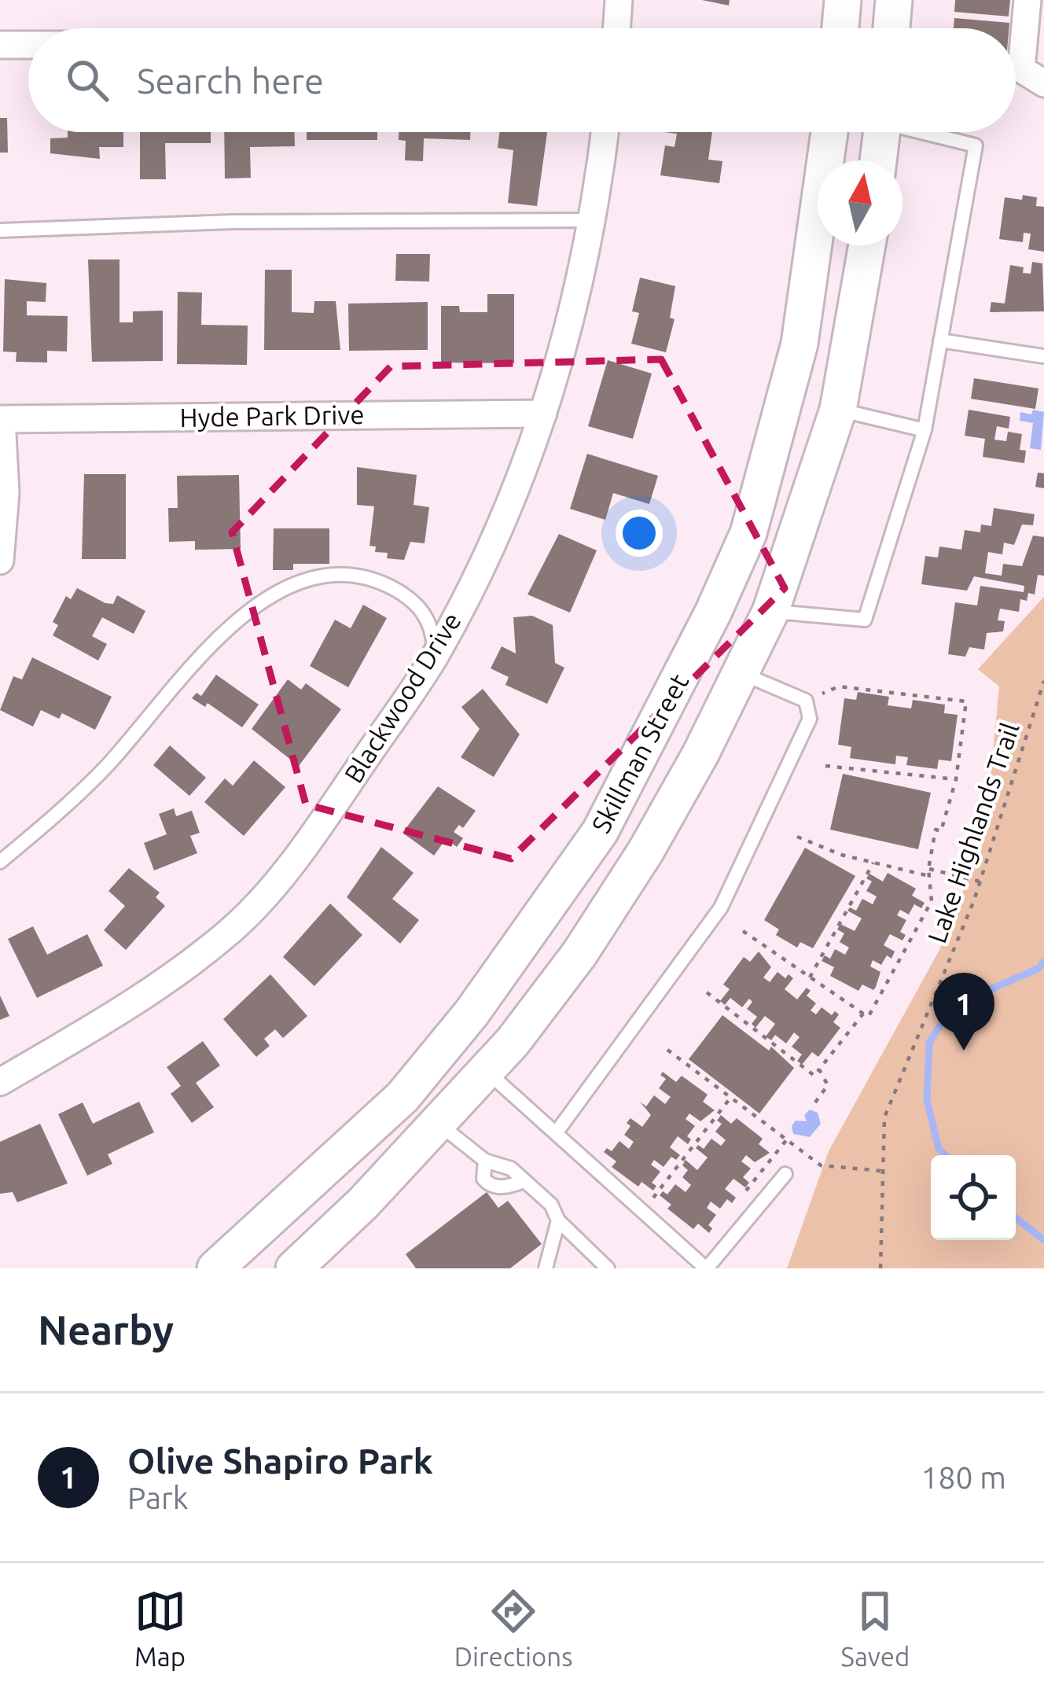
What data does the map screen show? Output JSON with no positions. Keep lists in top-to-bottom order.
{
  "streets": {
    "main road": ["Skillman Street"],
    "street": ["Hyde Park Drive", "Blackwood Drive"],
    "path": ["Lake Highlands Trail"]
  },
  "crossings": [
    ["Hyde Park Drive", "Blackwood Drive"]
  ],
  "north": "top",
  "page": {
    "search": "Search here",
    "pins": "1",
    "heading": "Nearby",
    "list": [
      {
        "mark": "1",
        "name": "Olive Shapiro Park",
        "note": "Park",
        "value": "180 m"
      }
    ],
    "nav": ["Map", "Directions", "Saved"]
  }
}
